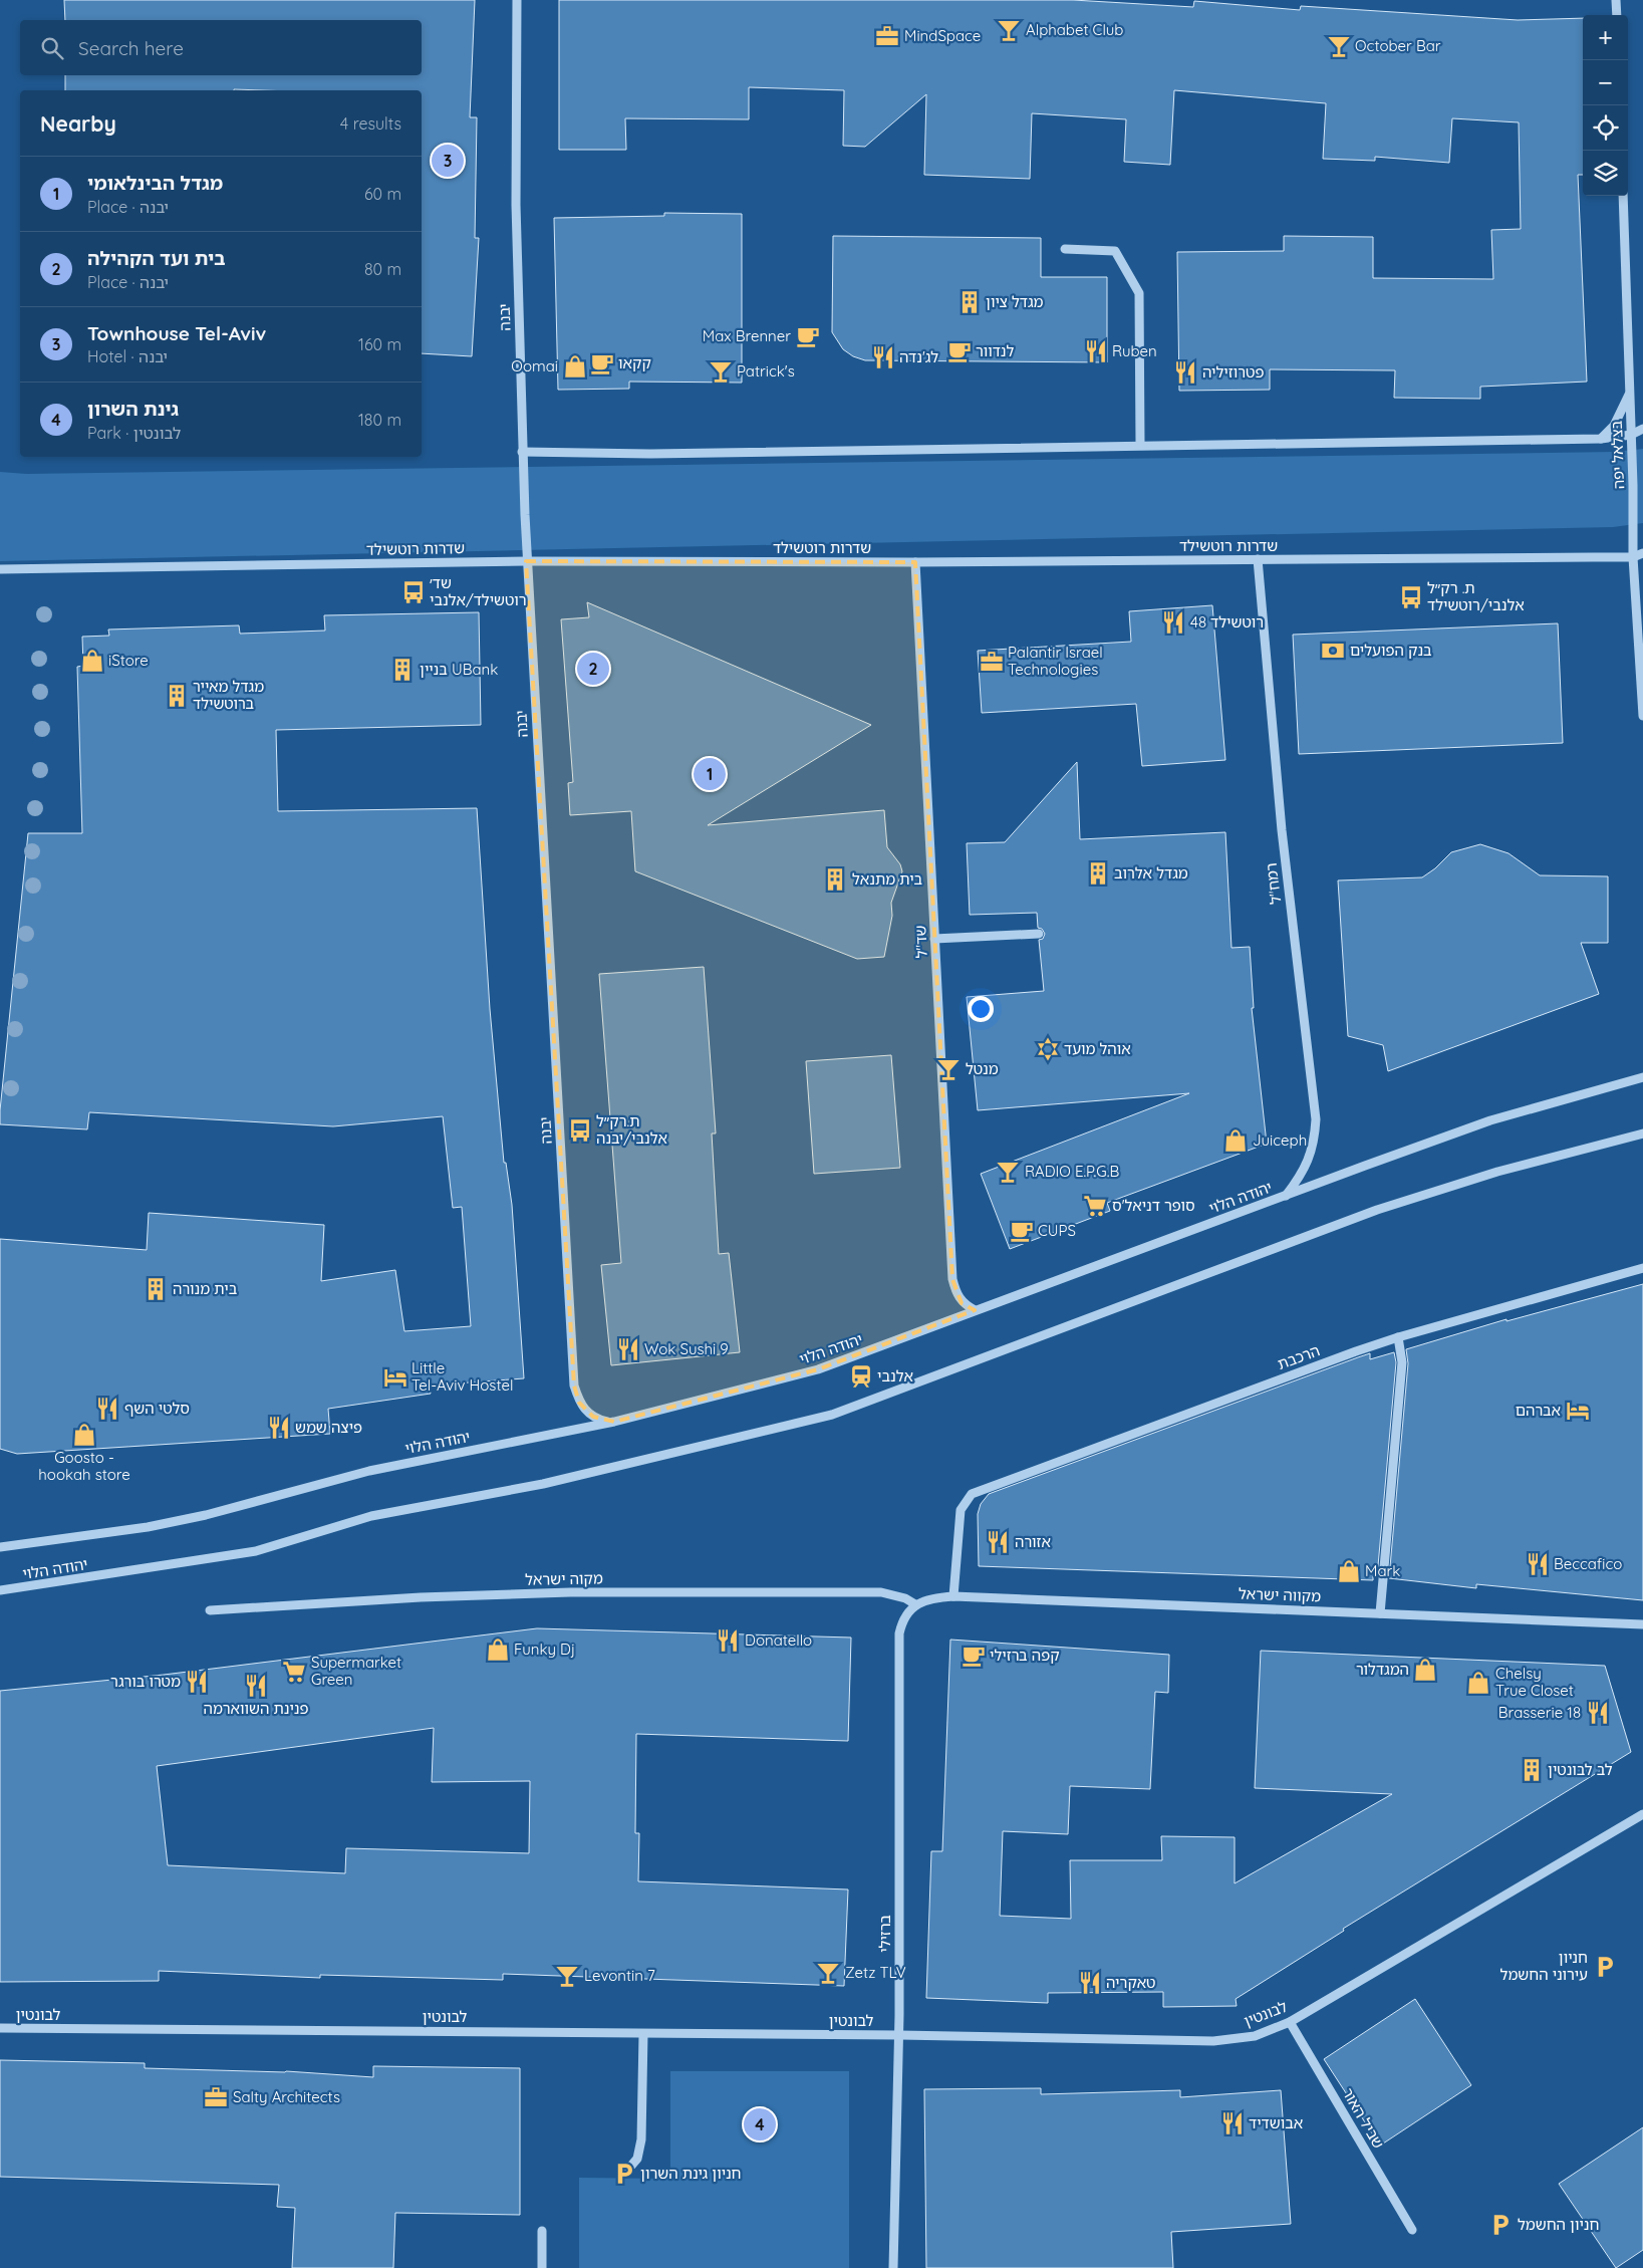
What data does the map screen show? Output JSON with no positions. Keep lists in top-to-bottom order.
{
  "streets": {
    "street": [
      "יבנה",
      "בצלאל יפה",
      "שדרות רוטשילד",
      "רמח\"ל",
      "שד\"ל",
      "יהודה הלוי",
      "הרכבת",
      "מקוה ישראל",
      "מקווה ישראל",
      "ברזילי",
      "לבונטין",
      "שביל האור"
    ]
  },
  "crossings": [
    ["יבנה", "שדרות רוטשילד"],
    ["יבנה", "יהודה הלוי"],
    ["בצלאל יפה", "שדרות רוטשילד"],
    ["שדרות רוטשילד", "רמח\"ל"],
    ["שדרות רוטשילד", "שד\"ל"],
    ["רמח\"ל", "יהודה הלוי"],
    ["שד\"ל", "יהודה הלוי"],
    ["הרכבת", "מקווה ישראל"],
    ["מקוה ישראל", "מקווה ישראל"],
    ["מקוה ישראל", "ברזילי"],
    ["מקווה ישראל", "ברזילי"],
    ["ברזילי", "לבונטין"],
    ["לבונטין", "שביל האור"]
  ],
  "places": {
    "bar": [
      "Alphabet Club",
      "October Bar",
      "Patrick's",
      "מנטל",
      "RADIO E.P.G.B",
      "Zetz TLV",
      "Levontin 7"
    ],
    "office": ["MindSpace", "Palantir Israel Technologies", "Salty Architects"],
    "building": [
      "מגדל ציון",
      "בניין UBank",
      "מגדל מאייר ברוטשילד",
      "מגדל אלרוב",
      "בית מתנאל",
      "בית מנורה",
      "לב לבונטין"
    ],
    "cafe": [
      "Max Brenner",
      "לנדוור",
      "קקאו",
      "CUPS",
      "קפה ברזילי"
    ],
    "restaurant": [
      "Ruben",
      "לג'נדה",
      "פטרוזיליה",
      "רוטשילד 48",
      "Wok Sushi 9",
      "סלטי השף",
      "פיצה שמש",
      "אזורה",
      "Beccafico",
      "Donatello",
      "מטרו בורגר",
      "פנינת השווארמה",
      "Brasserie 18",
      "טאקריה",
      "אבושדיד"
    ],
    "shop": [
      "Oomai",
      "iStore",
      "Juiceph",
      "Goosto - hookah store",
      "Mark",
      "Funky Dj",
      "המגדלור",
      "Chelsy True Closet"
    ],
    "bus stop": ["שד׳ רוטשילד/אלנבי", "ת. רק״ל אלנבי/רוטשילד", "ת.רק״ל אלנבי/יבנה"],
    "bank": ["בנק הפועלים"],
    "synagogue": ["אוהל מועד"],
    "supermarket": ["סופר דניאל'ס", "Supermarket Green"],
    "station": ["אלנבי"],
    "hotel": ["Little Tel-Aviv Hostel", "אברהם"],
    "parking": ["חניון עירוני החשמל", "חניון גינת השרון", "חניון החשמל"]
  },
  "page": {
    "map_buttons": ["+", "−"],
    "search": "Search here",
    "heading": ["Nearby", "4 results"],
    "pins": [
      "3",
      "2",
      "1",
      "4"
    ],
    "list": [
      {
        "mark": "1",
        "name": "מגדל הבינלאומי",
        "note": "Place · יבנה",
        "value": "60 m"
      },
      {
        "mark": "2",
        "name": "בית ועד הקהילה",
        "note": "Place · יבנה",
        "value": "80 m"
      },
      {
        "mark": "3",
        "name": "Townhouse Tel-Aviv",
        "note": "Hotel · יבנה",
        "value": "160 m"
      },
      {
        "mark": "4",
        "name": "גינת השרון",
        "note": "Park · לבונטין",
        "value": "180 m"
      }
    ]
  }
}
